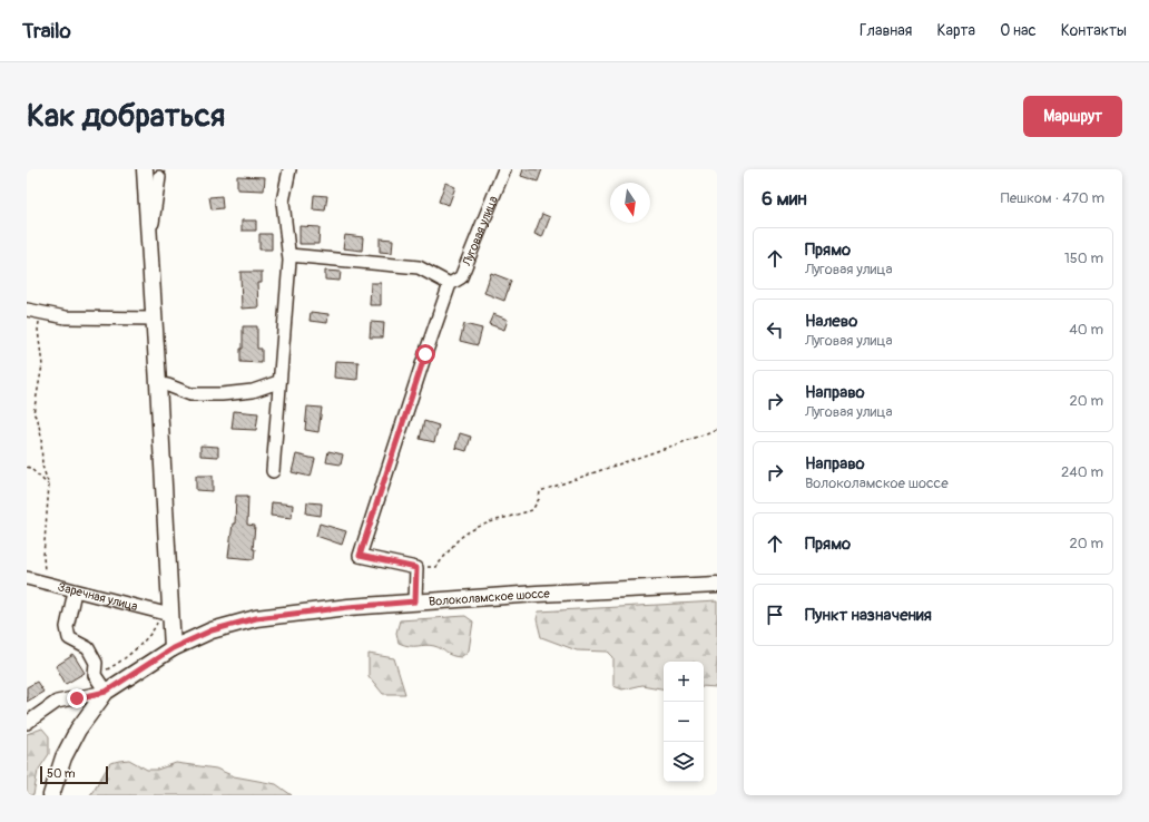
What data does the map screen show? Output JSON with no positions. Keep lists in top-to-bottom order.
{
  "streets": {
    "main road": ["Волоколамское шоссе"],
    "street": ["Луговая улица", "Заречная улица"]
  },
  "scale_bar": "50 m",
  "north": "bottom",
  "page": {
    "header": "Trailo",
    "nav": [
      "Главная",
      "Карта",
      "О нас",
      "Контакты"
    ],
    "buttons": "Маршрут",
    "title": "Как добраться",
    "heading": ["6 мин", "Пешком · 470 m"],
    "list": [
      ["Прямо", "Луговая улица", "150 m"],
      ["Налево", "Луговая улица", "40 m"],
      ["Направо", "Луговая улица", "20 m"],
      ["Направо", "Волоколамское шоссе", "240 m"],
      ["Прямо", "20 m"],
      "Пункт назначения"
    ],
    "map_buttons": ["+", "−"],
    "scale": "50 m"
  }
}
